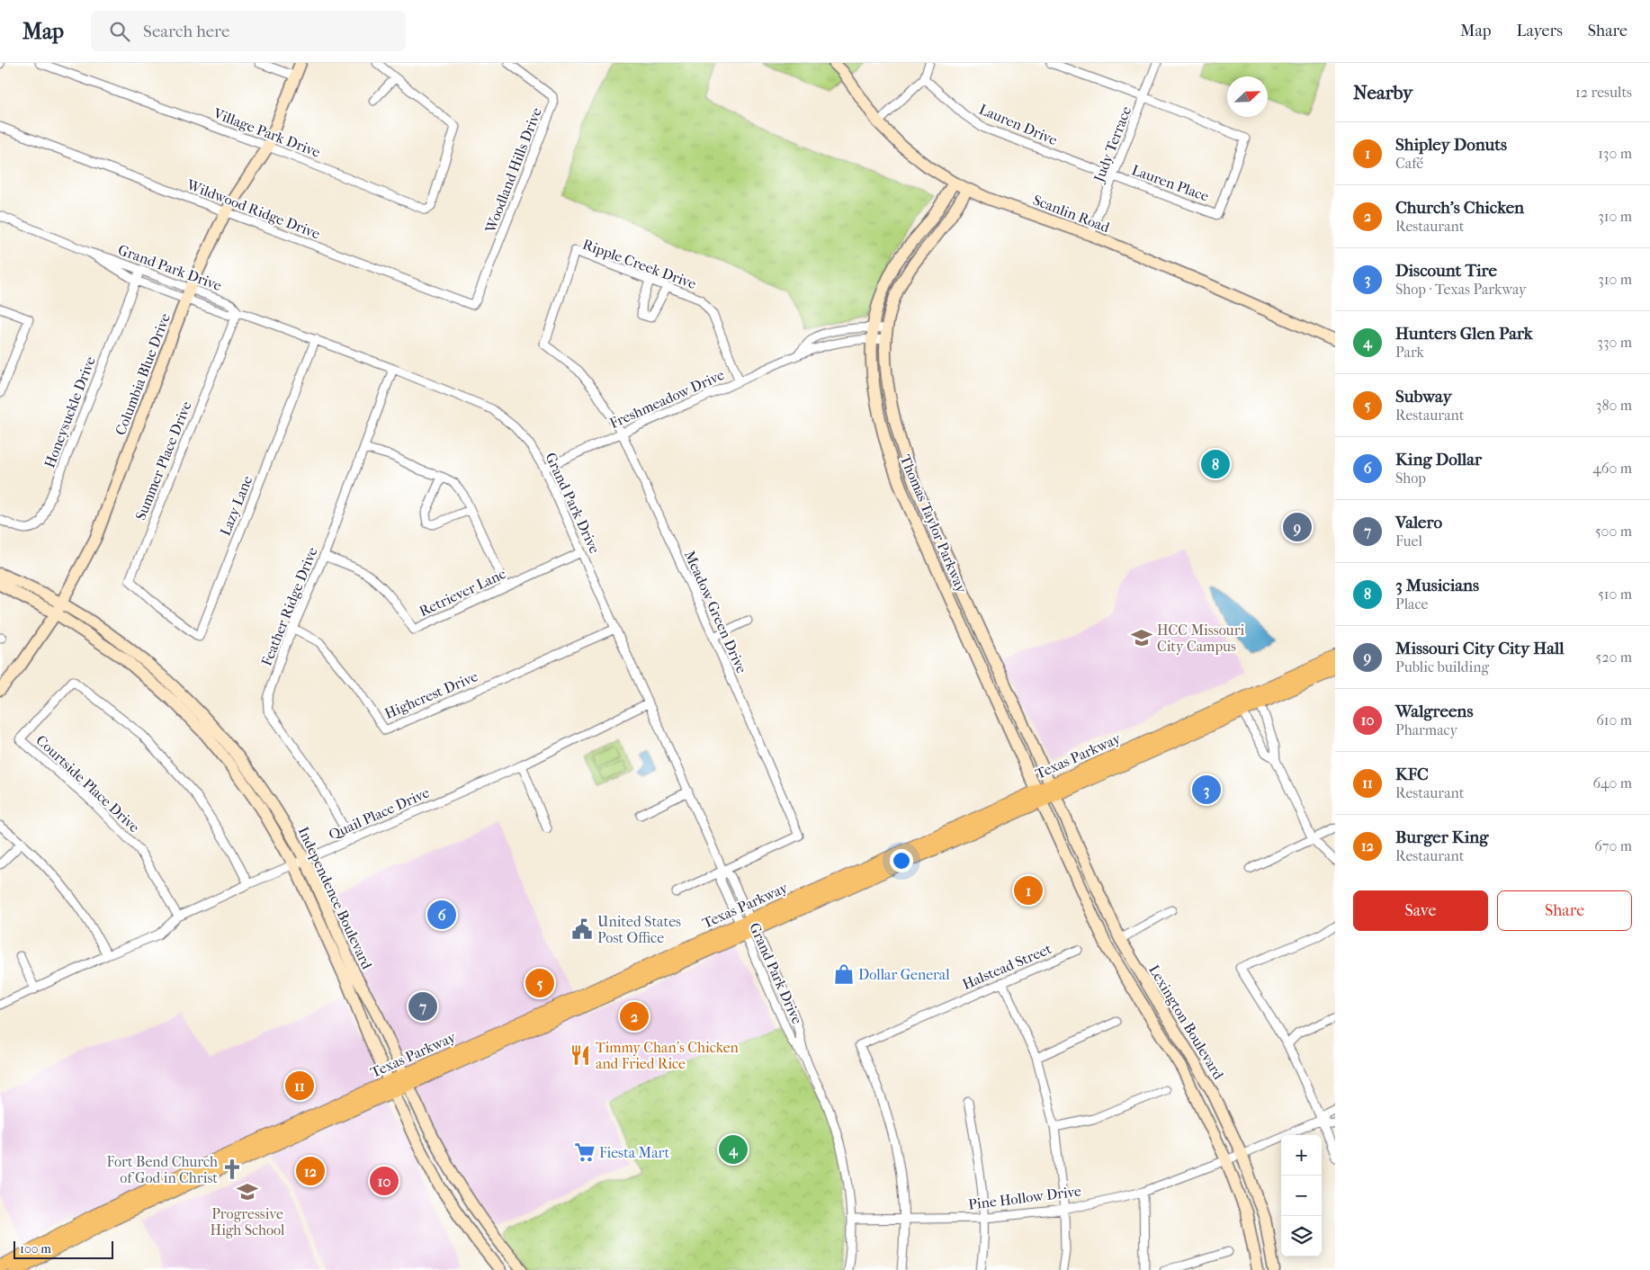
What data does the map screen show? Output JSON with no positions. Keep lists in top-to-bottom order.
{
  "streets": {
    "main road": ["Texas Parkway"],
    "street": [
      "Lauren Drive",
      "Village Park Drive",
      "Judy Terrace",
      "Woodland Hills Drive",
      "Lauren Place",
      "Wildwood Ridge Drive",
      "Scanlin Road",
      "Ripple Creek Drive",
      "Grand Park Drive",
      "Columbia Blue Drive",
      "Freshmeadow Drive",
      "Honeysuckle Drive",
      "Summer Place Drive",
      "Lazy Lane",
      "Thomas Taylor Parkway",
      "Retriever Lane",
      "Feather Ridge Drive",
      "Meadow Green Drive",
      "Highcrest Drive",
      "Courtside Place Drive",
      "Quail Place Drive",
      "Independence Boulevard",
      "Halstead Street",
      "Lexington Boulevard",
      "Pine Hollow Drive"
    ]
  },
  "crossings": [
    ["Lauren Drive", "Judy Terrace"],
    ["Lauren Drive", "Lauren Place"],
    ["Village Park Drive", "Columbia Blue Drive"],
    ["Judy Terrace", "Lauren Place"],
    ["Judy Terrace", "Scanlin Road"],
    ["Woodland Hills Drive", "Wildwood Ridge Drive"],
    ["Wildwood Ridge Drive", "Columbia Blue Drive"],
    ["Scanlin Road", "Thomas Taylor Parkway"],
    ["Ripple Creek Drive", "Freshmeadow Drive"],
    ["Ripple Creek Drive", "Meadow Green Drive"],
    ["Grand Park Drive", "Columbia Blue Drive"],
    ["Grand Park Drive", "Freshmeadow Drive"],
    ["Grand Park Drive", "Honeysuckle Drive"],
    ["Grand Park Drive", "Summer Place Drive"],
    ["Grand Park Drive", "Lazy Lane"],
    ["Grand Park Drive", "Retriever Lane"],
    ["Grand Park Drive", "Feather Ridge Drive"],
    ["Grand Park Drive", "Meadow Green Drive"],
    ["Grand Park Drive", "Highcrest Drive"],
    ["Grand Park Drive", "Texas Parkway"],
    ["Grand Park Drive", "Quail Place Drive"],
    ["Grand Park Drive", "Pine Hollow Drive"],
    ["Columbia Blue Drive", "Independence Boulevard"],
    ["Freshmeadow Drive", "Thomas Taylor Parkway"],
    ["Freshmeadow Drive", "Meadow Green Drive"],
    ["Summer Place Drive", "Lazy Lane"],
    ["Thomas Taylor Parkway", "Texas Parkway"],
    ["Thomas Taylor Parkway", "Lexington Boulevard"],
    ["Retriever Lane", "Feather Ridge Drive"],
    ["Feather Ridge Drive", "Highcrest Drive"],
    ["Feather Ridge Drive", "Quail Place Drive"],
    ["Texas Parkway", "Independence Boulevard"],
    ["Texas Parkway", "Lexington Boulevard"],
    ["Courtside Place Drive", "Quail Place Drive"],
    ["Quail Place Drive", "Independence Boulevard"],
    ["Halstead Street", "Pine Hollow Drive"],
    ["Lexington Boulevard", "Pine Hollow Drive"]
  ],
  "places": {
    "school or university": ["HCC Missouri City Campus", "Progressive High School"],
    "public building": ["United States Post Office"],
    "shop": ["Dollar General"],
    "restaurant": ["Timmy Chan's Chicken and Fried Rice"],
    "supermarket": ["Fiesta Mart"],
    "church": ["Fort Bend Church of God in Christ"]
  },
  "scale_bar": "100 m",
  "north": "top right",
  "page": {
    "header": "Map",
    "search": "Search here",
    "nav": ["Map", "Layers", "Share"],
    "heading": ["Nearby", "12 results"],
    "list": [
      {
        "mark": "1",
        "name": "Shipley Donuts",
        "note": "Café",
        "value": "130 m"
      },
      {
        "mark": "2",
        "name": "Church's Chicken",
        "note": "Restaurant",
        "value": "310 m"
      },
      {
        "mark": "3",
        "name": "Discount Tire",
        "note": "Shop · Texas Parkway",
        "value": "310 m"
      },
      {
        "mark": "4",
        "name": "Hunters Glen Park",
        "note": "Park",
        "value": "330 m"
      },
      {
        "mark": "5",
        "name": "Subway",
        "note": "Restaurant",
        "value": "380 m"
      },
      {
        "mark": "6",
        "name": "King Dollar",
        "note": "Shop",
        "value": "460 m"
      },
      {
        "mark": "7",
        "name": "Valero",
        "note": "Fuel",
        "value": "500 m"
      },
      {
        "mark": "8",
        "name": "3 Musicians",
        "note": "Place",
        "value": "510 m"
      },
      {
        "mark": "9",
        "name": "Missouri City City Hall",
        "note": "Public building",
        "value": "520 m"
      },
      {
        "mark": "10",
        "name": "Walgreens",
        "note": "Pharmacy",
        "value": "610 m"
      },
      {
        "mark": "11",
        "name": "KFC",
        "note": "Restaurant",
        "value": "640 m"
      },
      {
        "mark": "12",
        "name": "Burger King",
        "note": "Restaurant",
        "value": "670 m"
      }
    ],
    "pins": [
      "8",
      "9",
      "3",
      "1",
      "6",
      "5",
      "7",
      "2",
      "11",
      "4",
      "12",
      "10"
    ],
    "buttons": ["Save", "Share"],
    "map_buttons": ["+", "−"],
    "scale": "100 m"
  }
}
